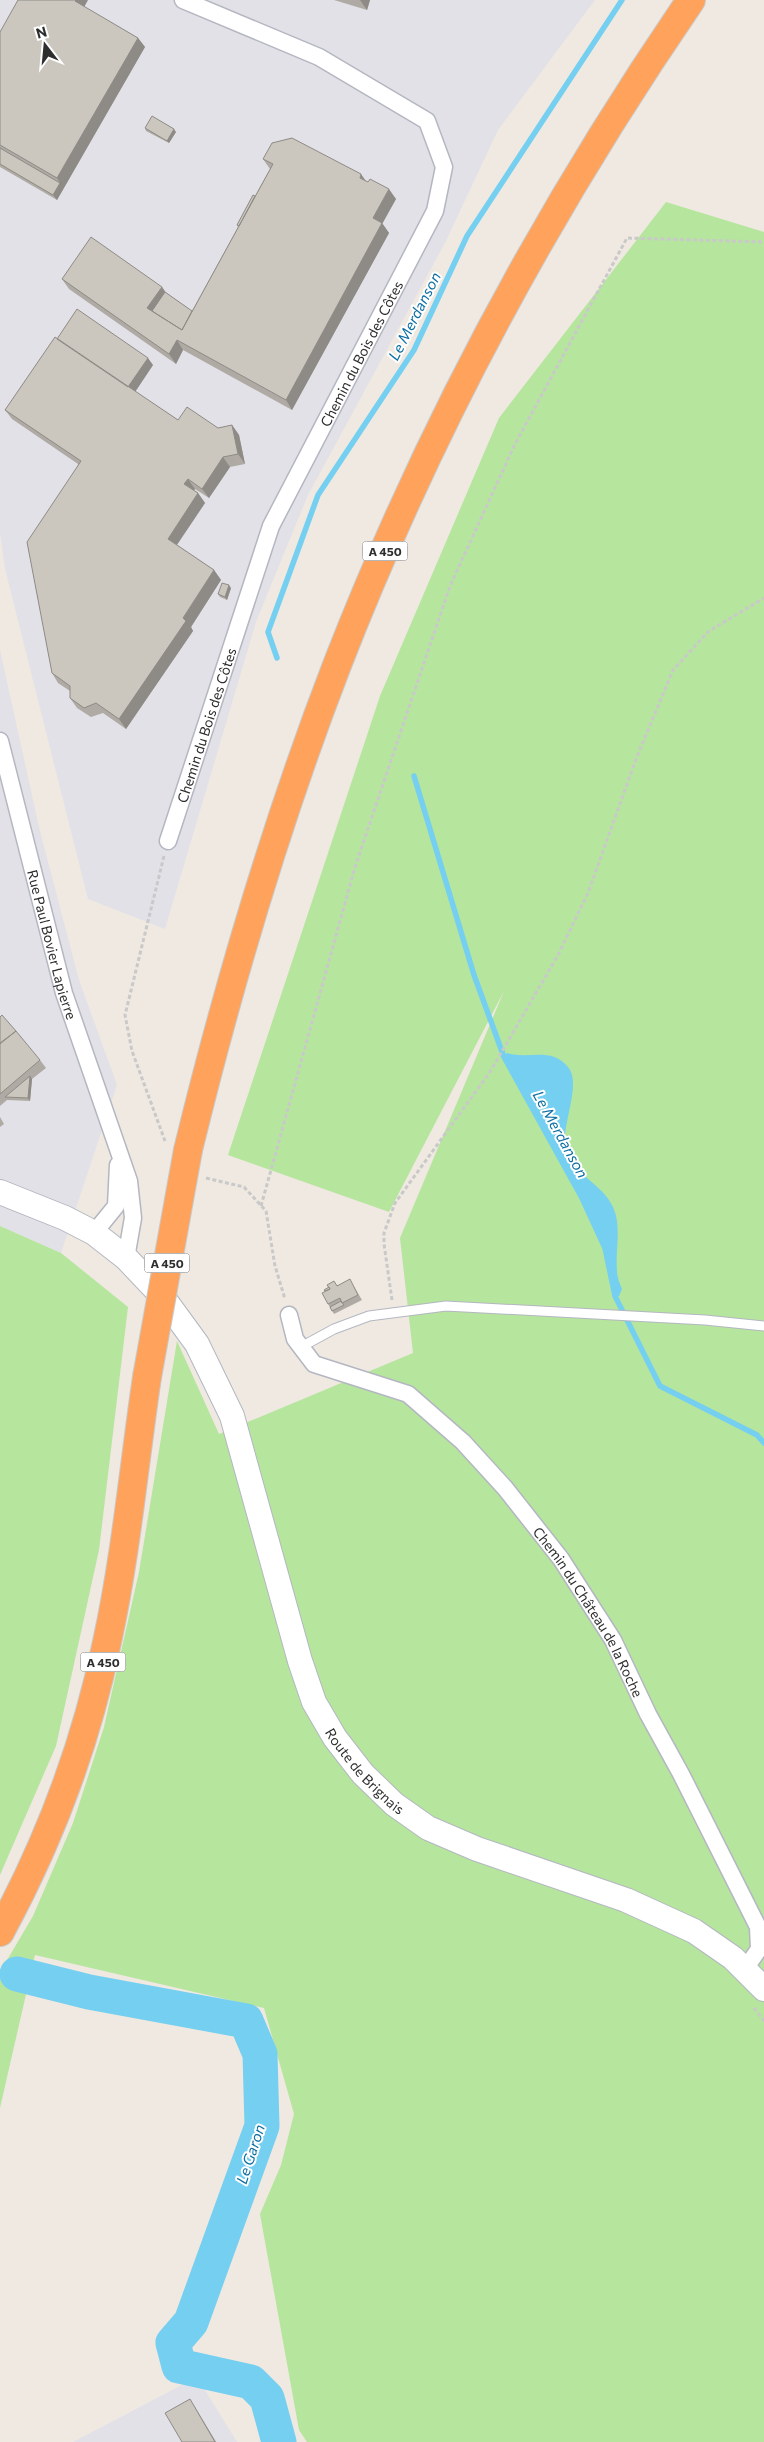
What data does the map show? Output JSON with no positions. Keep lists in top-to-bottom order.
{
  "streets": {
    "highway": ["A 450"],
    "street": [
      "Chemin du Bois des Côtes",
      "Rue Paul Bovier Lapierre",
      "Chemin du Château de la Roche",
      "Route de Brignais"
    ]
  },
  "crossings": [
    ["Rue Paul Bovier Lapierre", "Route de Brignais"],
    ["Chemin du Château de la Roche", "Route de Brignais"]
  ],
  "water": ["Le Merdanson", "Le Garon"],
  "north": "top"
}
